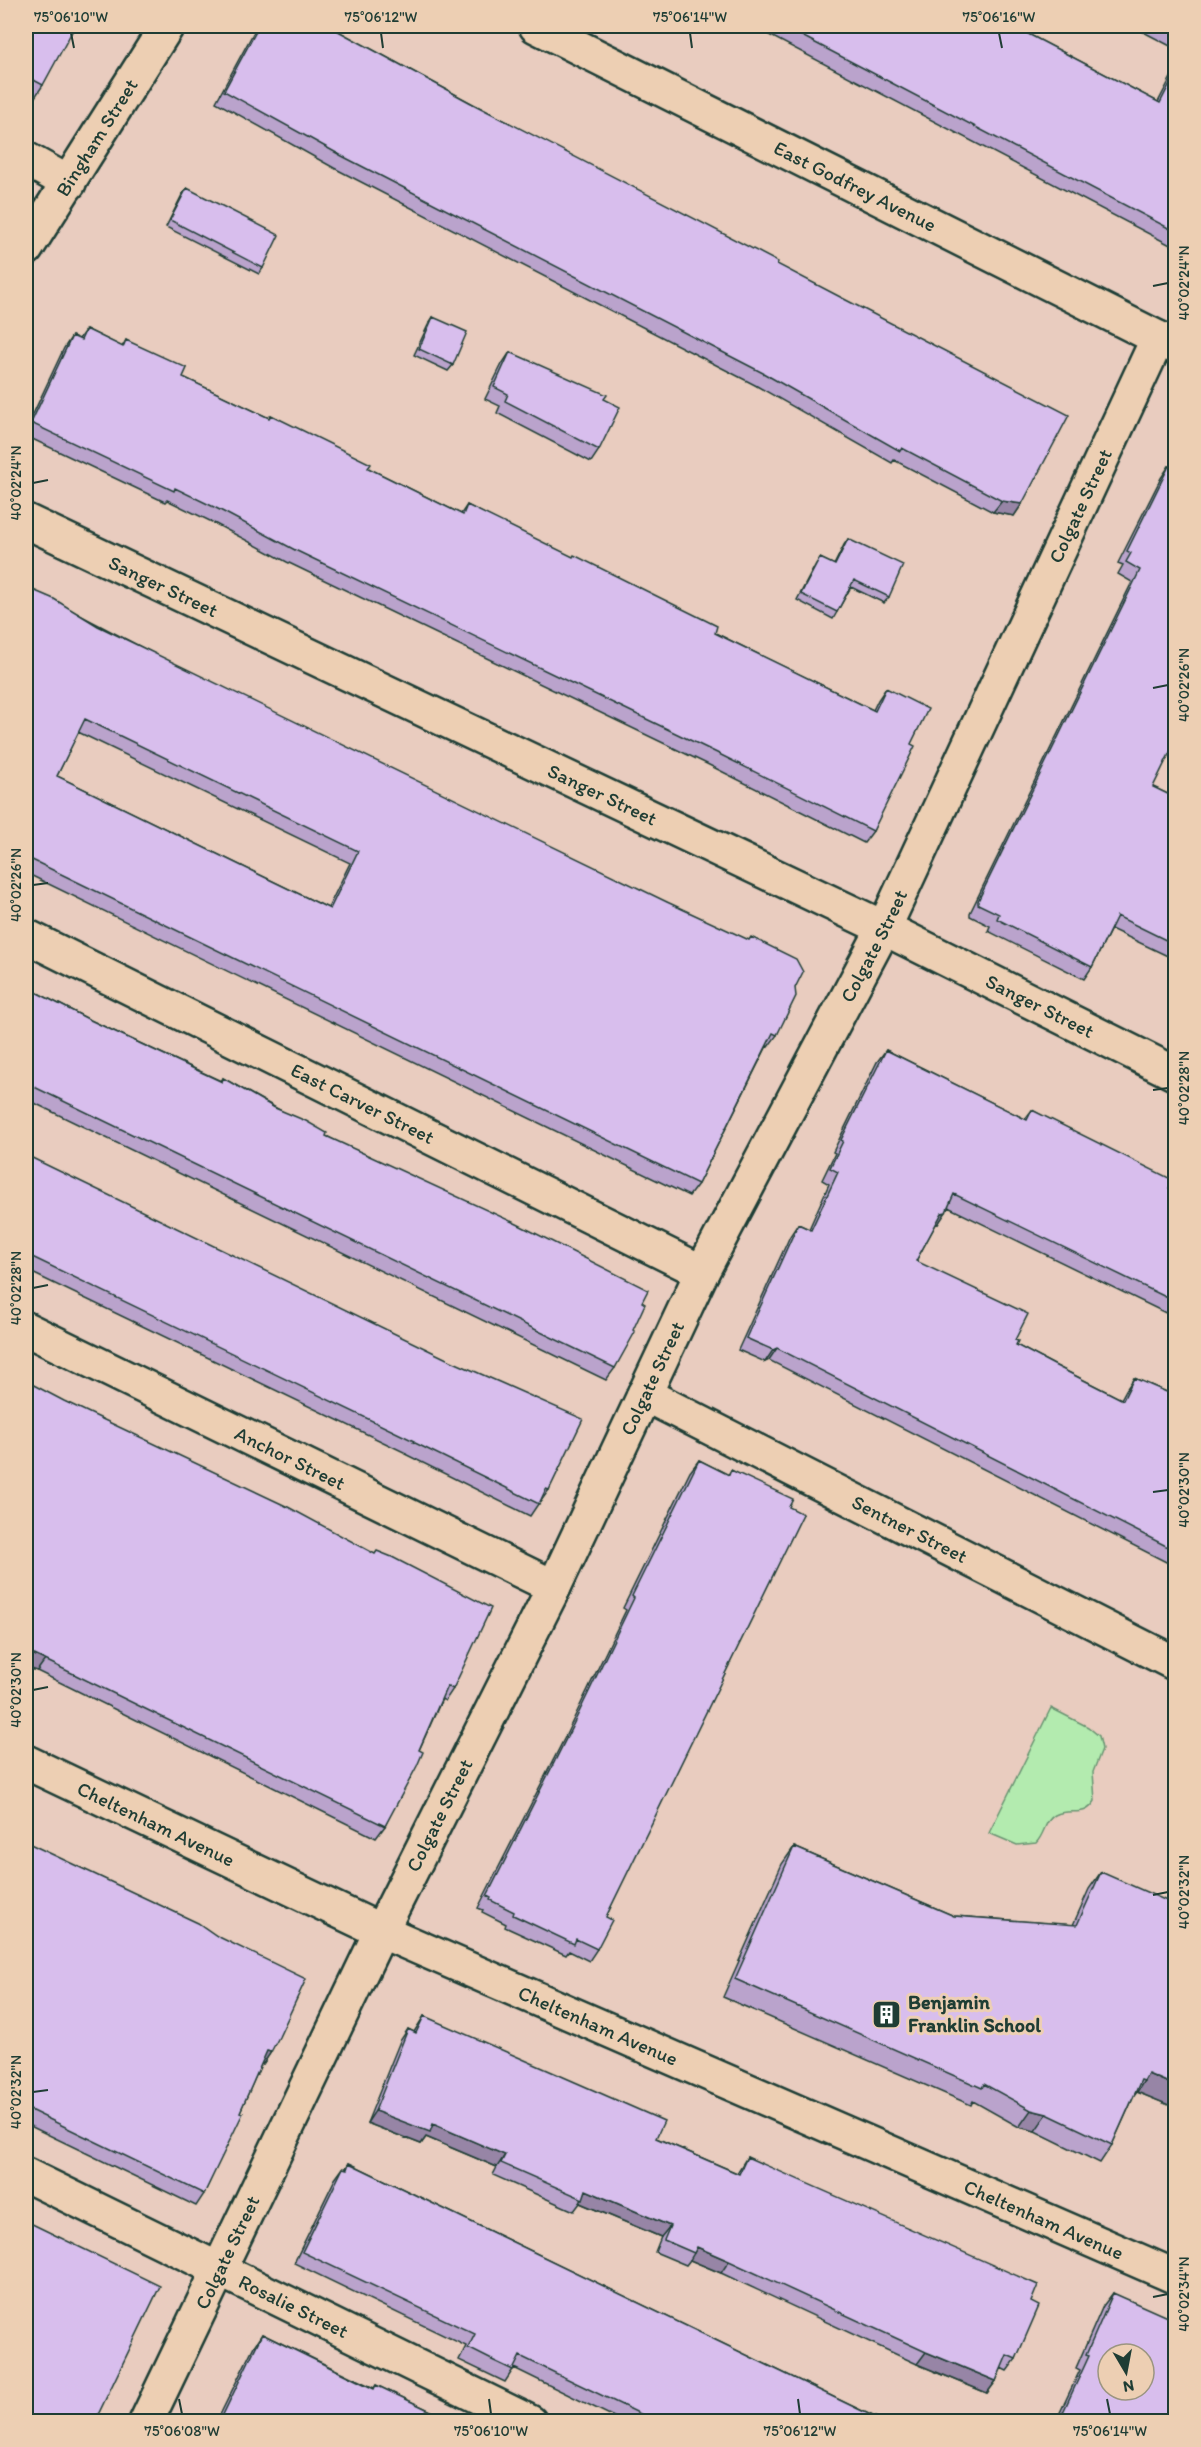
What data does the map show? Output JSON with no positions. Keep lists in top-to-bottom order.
{
  "streets": {
    "street": [
      "Bingham Street",
      "East Godfrey Avenue",
      "Colgate Street",
      "Sanger Street",
      "East Carver Street",
      "Anchor Street",
      "Sentner Street",
      "Cheltenham Avenue",
      "Rosalie Street"
    ]
  },
  "crossings": [
    ["East Godfrey Avenue", "Colgate Street"],
    ["Colgate Street", "Sanger Street"],
    ["Colgate Street", "East Carver Street"],
    ["Colgate Street", "Anchor Street"],
    ["Colgate Street", "Sentner Street"],
    ["Colgate Street", "Cheltenham Avenue"],
    ["Colgate Street", "Rosalie Street"]
  ],
  "places": {
    "building": ["Benjamin Franklin School"]
  },
  "north": "bottom",
  "coordinates": [
    "75°06'10\"W",
    "75°06'12\"W",
    "75°06'14\"W",
    "75°06'16\"W",
    "40°02'24\"N",
    "40°02'26\"N",
    "40°02'28\"N",
    "40°02'30\"N",
    "40°02'32\"N",
    "40°02'34\"N",
    "75°06'08\"W"
  ]
}
